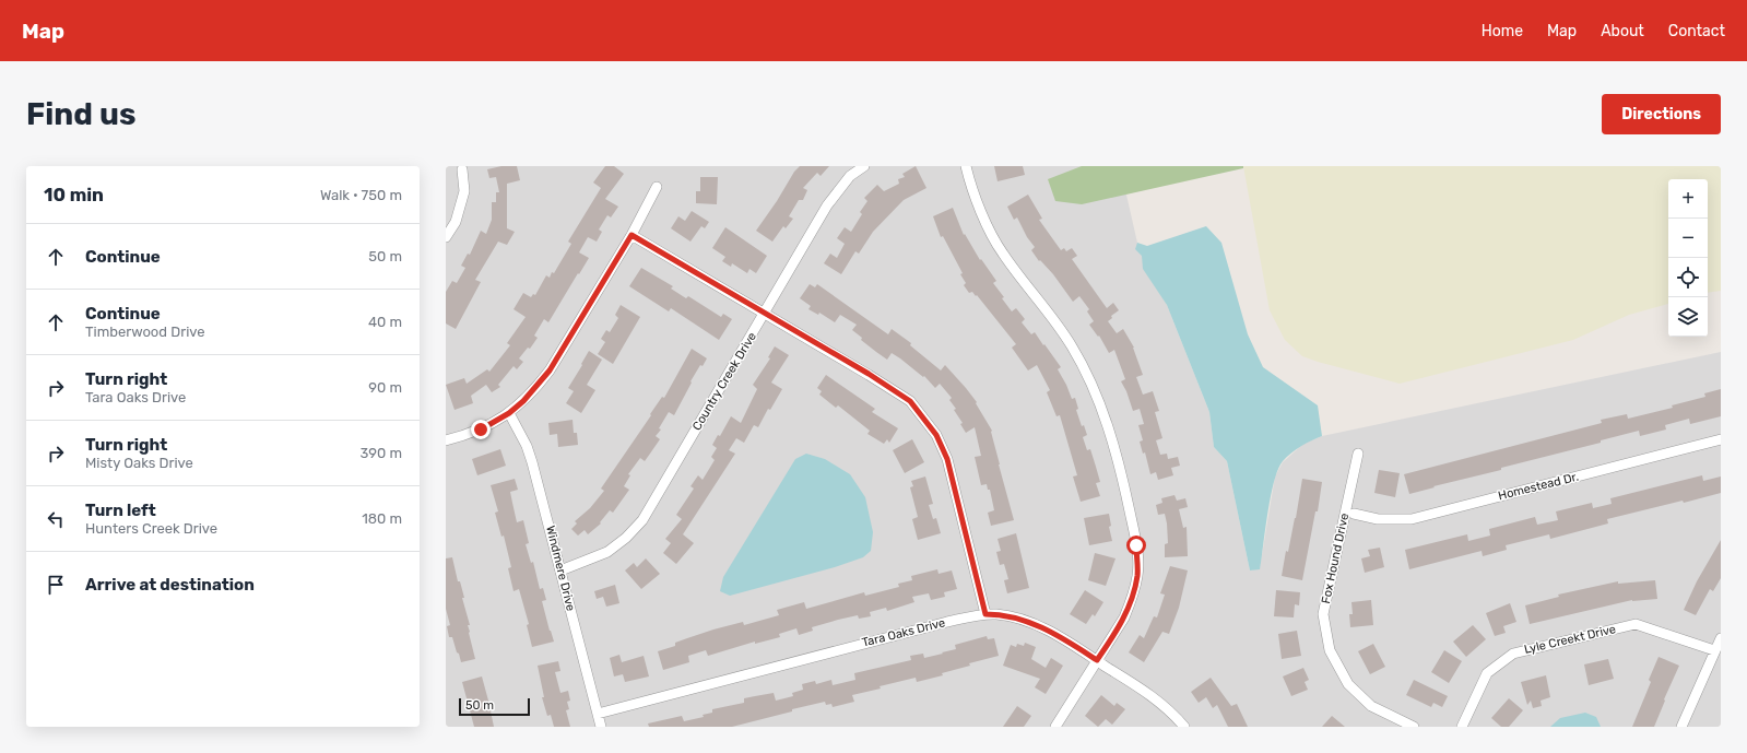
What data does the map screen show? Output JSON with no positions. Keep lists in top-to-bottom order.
{
  "streets": {
    "street": [
      "Country Creek Drive",
      "Homestead Dr.",
      "Fox Hound Drive",
      "Windmere Drive",
      "Tara Oaks Drive",
      "Lyle Creekt Drive"
    ]
  },
  "crossings": [
    ["Country Creek Drive", "Windmere Drive"],
    ["Windmere Drive", "Tara Oaks Drive"]
  ],
  "scale_bar": "50 m",
  "page": {
    "header": "Map",
    "nav": [
      "Home",
      "Map",
      "About",
      "Contact"
    ],
    "buttons": "Directions",
    "title": "Find us",
    "heading": ["10 min", "Walk · 750 m"],
    "map_buttons": ["+", "−"],
    "list": [
      ["Continue", "50 m"],
      ["Continue", "Timberwood Drive", "40 m"],
      ["Turn right", "Tara Oaks Drive", "90 m"],
      ["Turn right", "Misty Oaks Drive", "390 m"],
      ["Turn left", "Hunters Creek Drive", "180 m"],
      "Arrive at destination"
    ],
    "scale": "50 m"
  }
}
